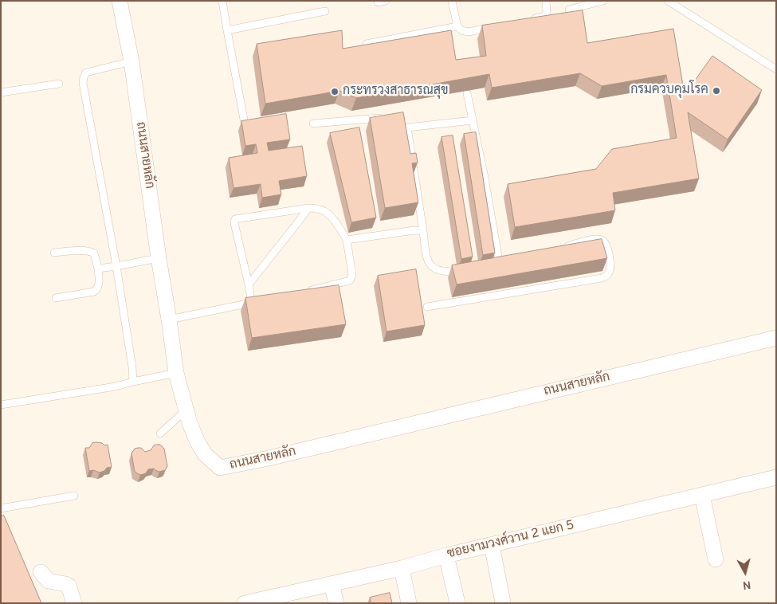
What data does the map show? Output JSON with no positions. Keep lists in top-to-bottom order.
{
  "streets": {
    "street": ["ถนนสายหลัก", "ซอยงามวงศ์วาน 2 แยก 5"]
  },
  "places": ["กรมควบคุมโรค", "กระทรวงสาธารณสุข"],
  "north": "bottom"
}
